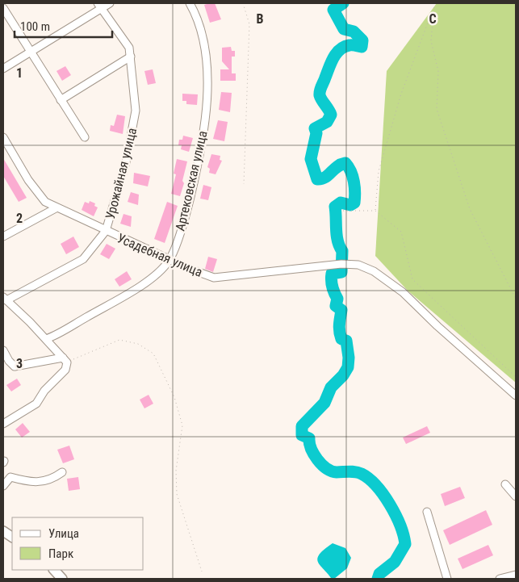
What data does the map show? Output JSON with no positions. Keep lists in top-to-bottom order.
{
  "streets": {
    "lane": ["Урожайная улица", "Артековская улица", "Усадебная улица"]
  },
  "crossings": [
    ["Урожайная улица", "Усадебная улица"],
    ["Артековская улица", "Усадебная улица"]
  ],
  "legend": ["Улица", "Парк"],
  "scale_bar": "100 m",
  "grid": {
    "columns": ["B", "C"],
    "rows": ["1", "2", "3"]
  }
}
